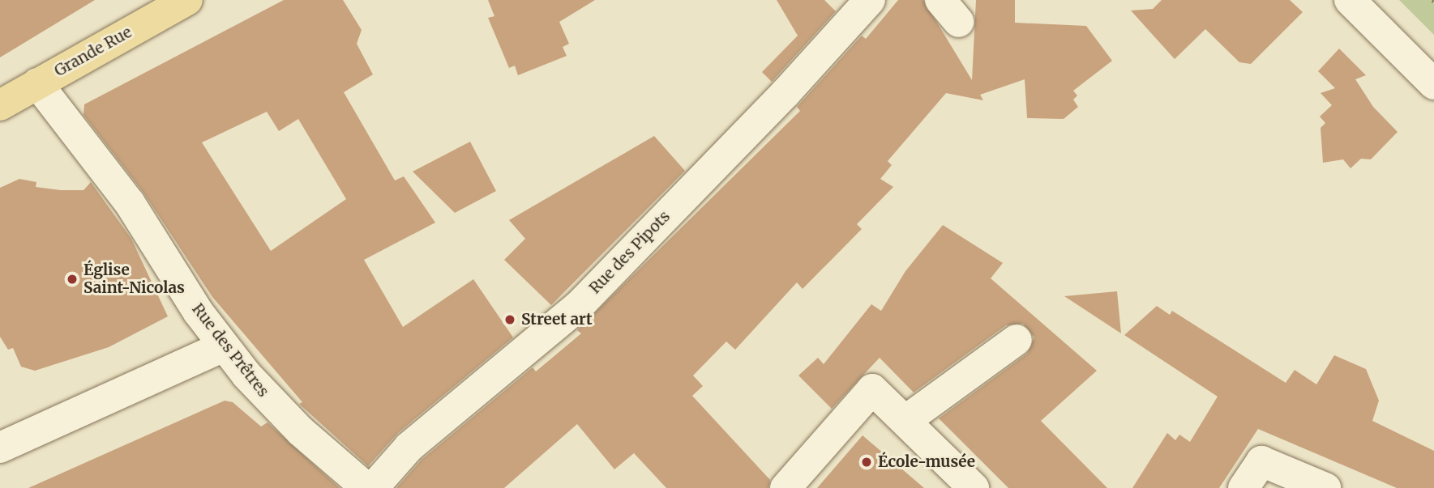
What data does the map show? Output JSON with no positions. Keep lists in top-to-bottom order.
{
  "streets": {
    "main road": ["Grande Rue"],
    "street": ["Rue des Pipots", "Rue des Prêtres"]
  },
  "crossings": [
    ["Grande Rue", "Rue des Prêtres"]
  ],
  "places": ["Église Saint-Nicolas", "Street art", "École-musée"]
}
